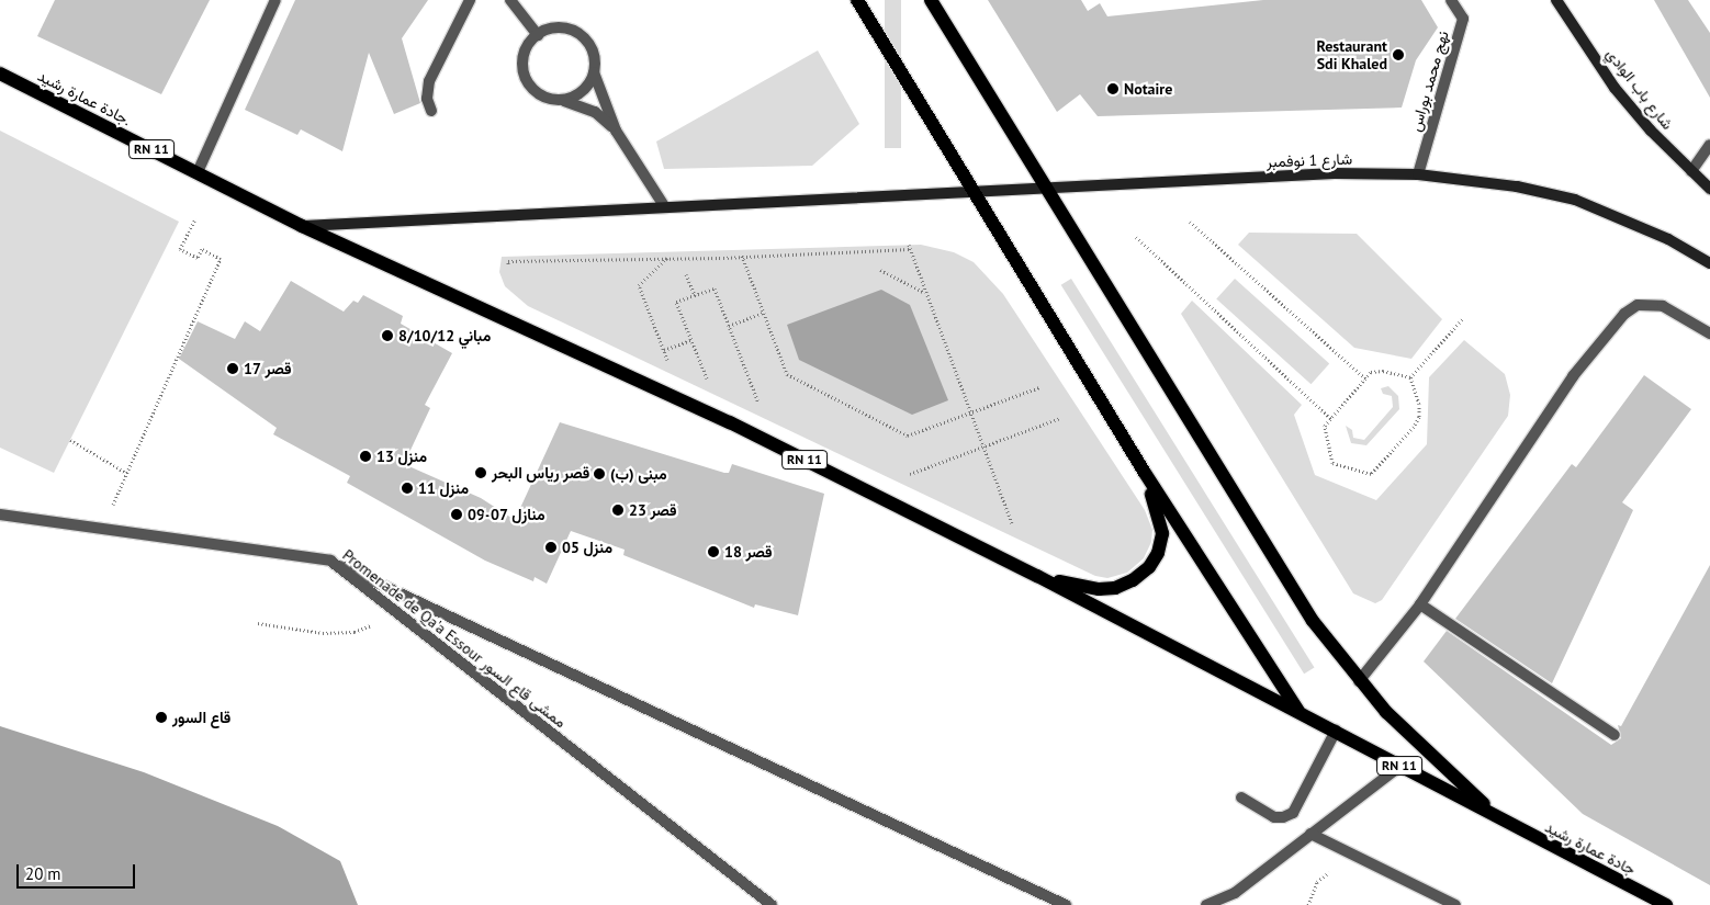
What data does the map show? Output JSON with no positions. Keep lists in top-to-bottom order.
{
  "streets": {
    "main road": [
      "شارع باب الوادي",
      "جادة عمارة رشيد.",
      "RN 11",
      "شارع 1 نوفمبر",
      "جادة عمارة رشيد"
    ],
    "street": ["نهج محمد بوراس", "Promenade de Qa'a Essour ممشى قاع السور"]
  },
  "crossings": [
    ["نهج محمد بوراس", "شارع 1 نوفمبر"],
    ["جادة عمارة رشيد.", "RN 11"],
    ["جادة عمارة رشيد.", "شارع 1 نوفمبر"],
    ["RN 11", "شارع 1 نوفمبر"],
    ["RN 11", "جادة عمارة رشيد"]
  ],
  "places": [
    "Restaurant Sdi Khaled",
    "Notaire",
    "مباني 8/10/12",
    "قصر 17",
    "منزل 13",
    "قصر رياس البحر",
    "مبنى (ب)",
    "منزل 11",
    "قصر 23",
    "منازل 07-09",
    "منزل 05",
    "قصر 18",
    "قاع السور"
  ],
  "scale_bar": "20 m"
}
